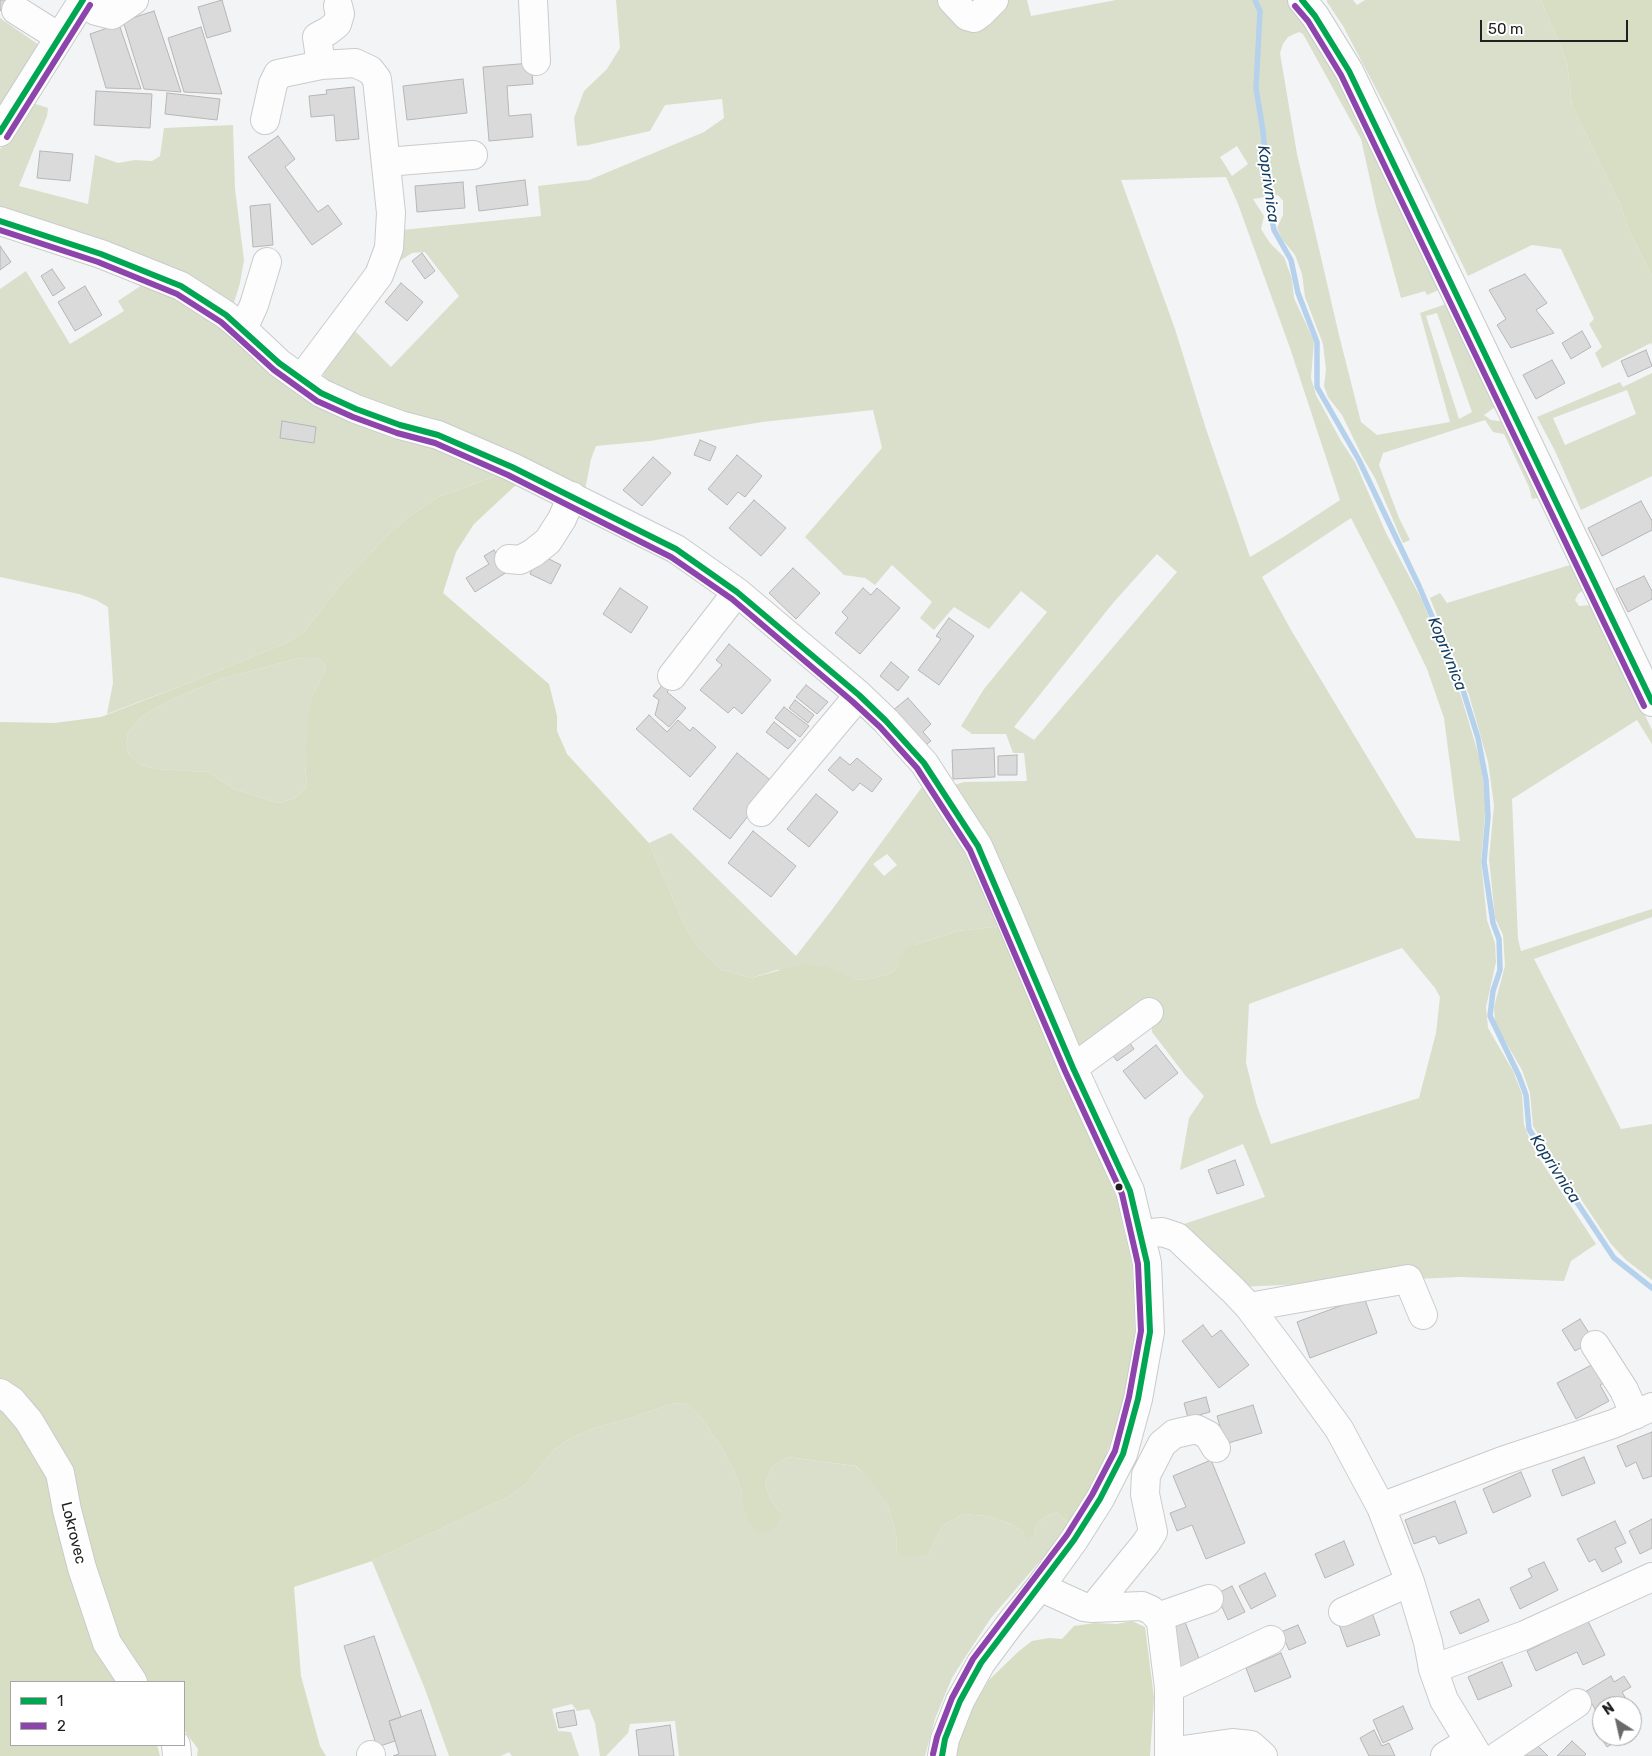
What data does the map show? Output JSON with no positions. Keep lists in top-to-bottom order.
{
  "streets": {
    "street": ["Lokrovec"]
  },
  "water": ["Koprivnica"],
  "lines": ["transit line 1", "transit line 2"],
  "legend": ["1", "2"],
  "scale_bar": "50 m",
  "north": "top left"
}
